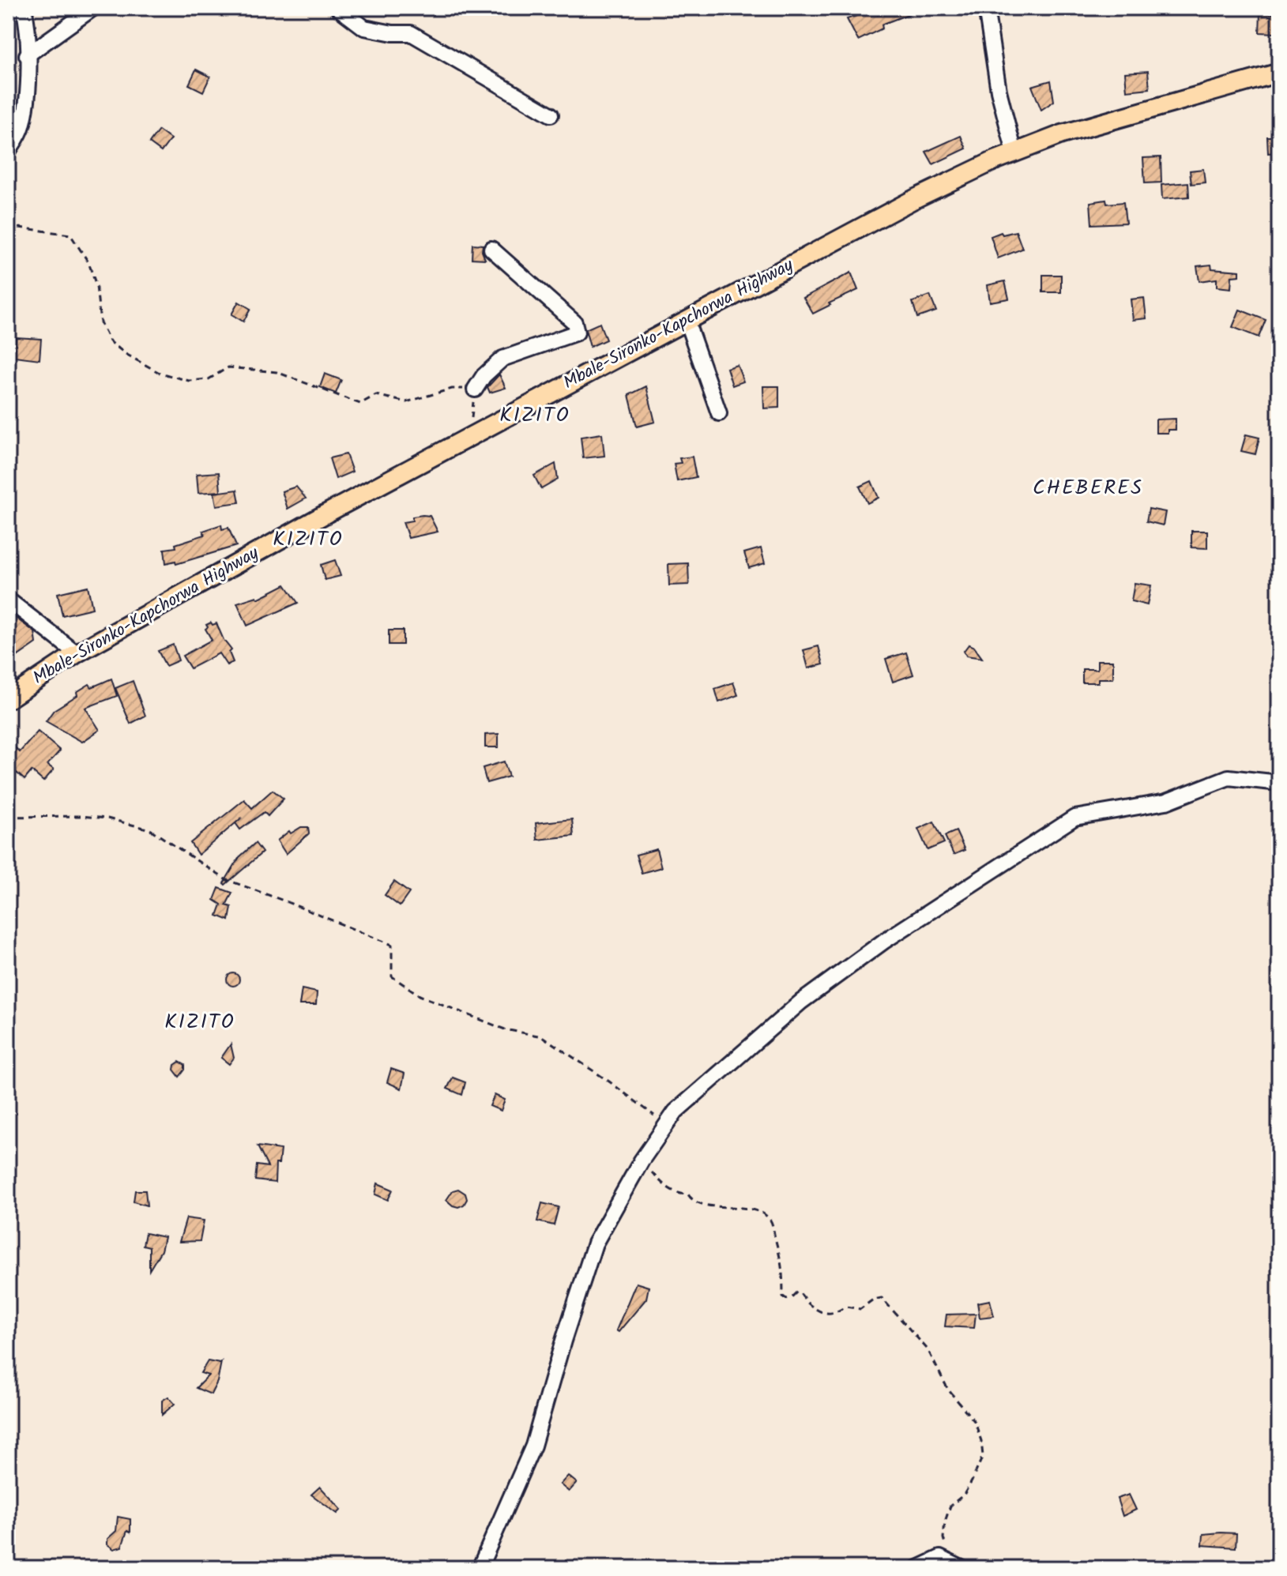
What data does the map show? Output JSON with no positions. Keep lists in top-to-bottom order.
{
  "streets": {
    "main road": ["Mbale-Sironko-Kapchorwa Highway"]
  },
  "districts": [
    "KIZITO",
    "CHEBERES",
    "KIZITO",
    "KIZITO"
  ]
}
